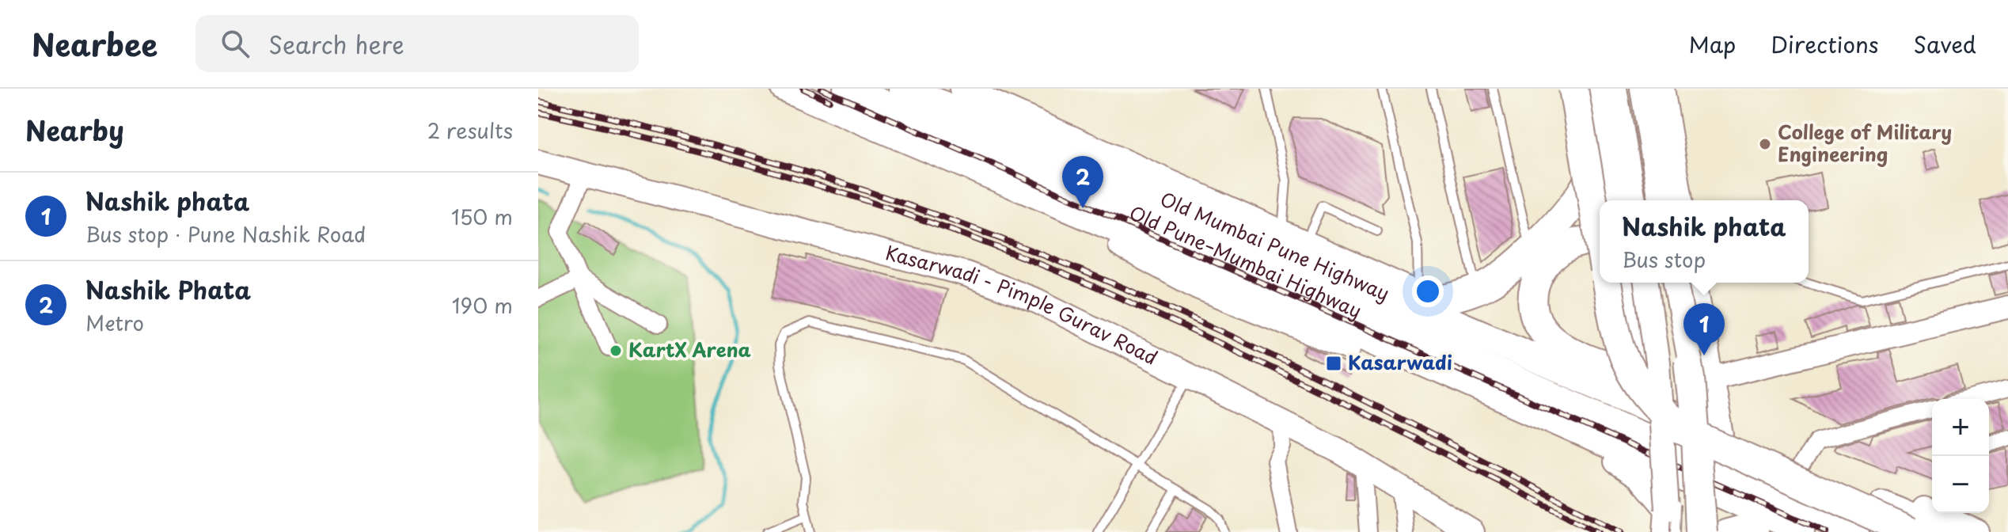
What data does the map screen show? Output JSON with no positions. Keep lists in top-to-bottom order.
{
  "streets": {
    "highway": ["Old Mumbai Pune Highway", "Old Pune–Mumbai Highway"],
    "main road": ["Kasarwadi - Pimple Gurav Road"]
  },
  "crossings": [
    ["Old Mumbai Pune Highway", "Old Pune–Mumbai Highway"]
  ],
  "places": {
    "other": ["College of Military Engineering", "KartX Arena"],
    "transit": ["Kasarwadi"]
  },
  "page": {
    "header": "Nearbee",
    "search": "Search here",
    "nav": ["Map", "Directions", "Saved"],
    "heading": ["Nearby", "2 results"],
    "pins": ["2", "1"],
    "list": [
      {
        "mark": "1",
        "name": "Nashik phata",
        "note": "Bus stop · Pune Nashik Road",
        "value": "150 m"
      },
      {
        "mark": "2",
        "name": "Nashik Phata",
        "note": "Metro",
        "value": "190 m"
      }
    ],
    "popup": ["Nashik phata", "Bus stop"],
    "map_buttons": ["+", "−"]
  }
}
